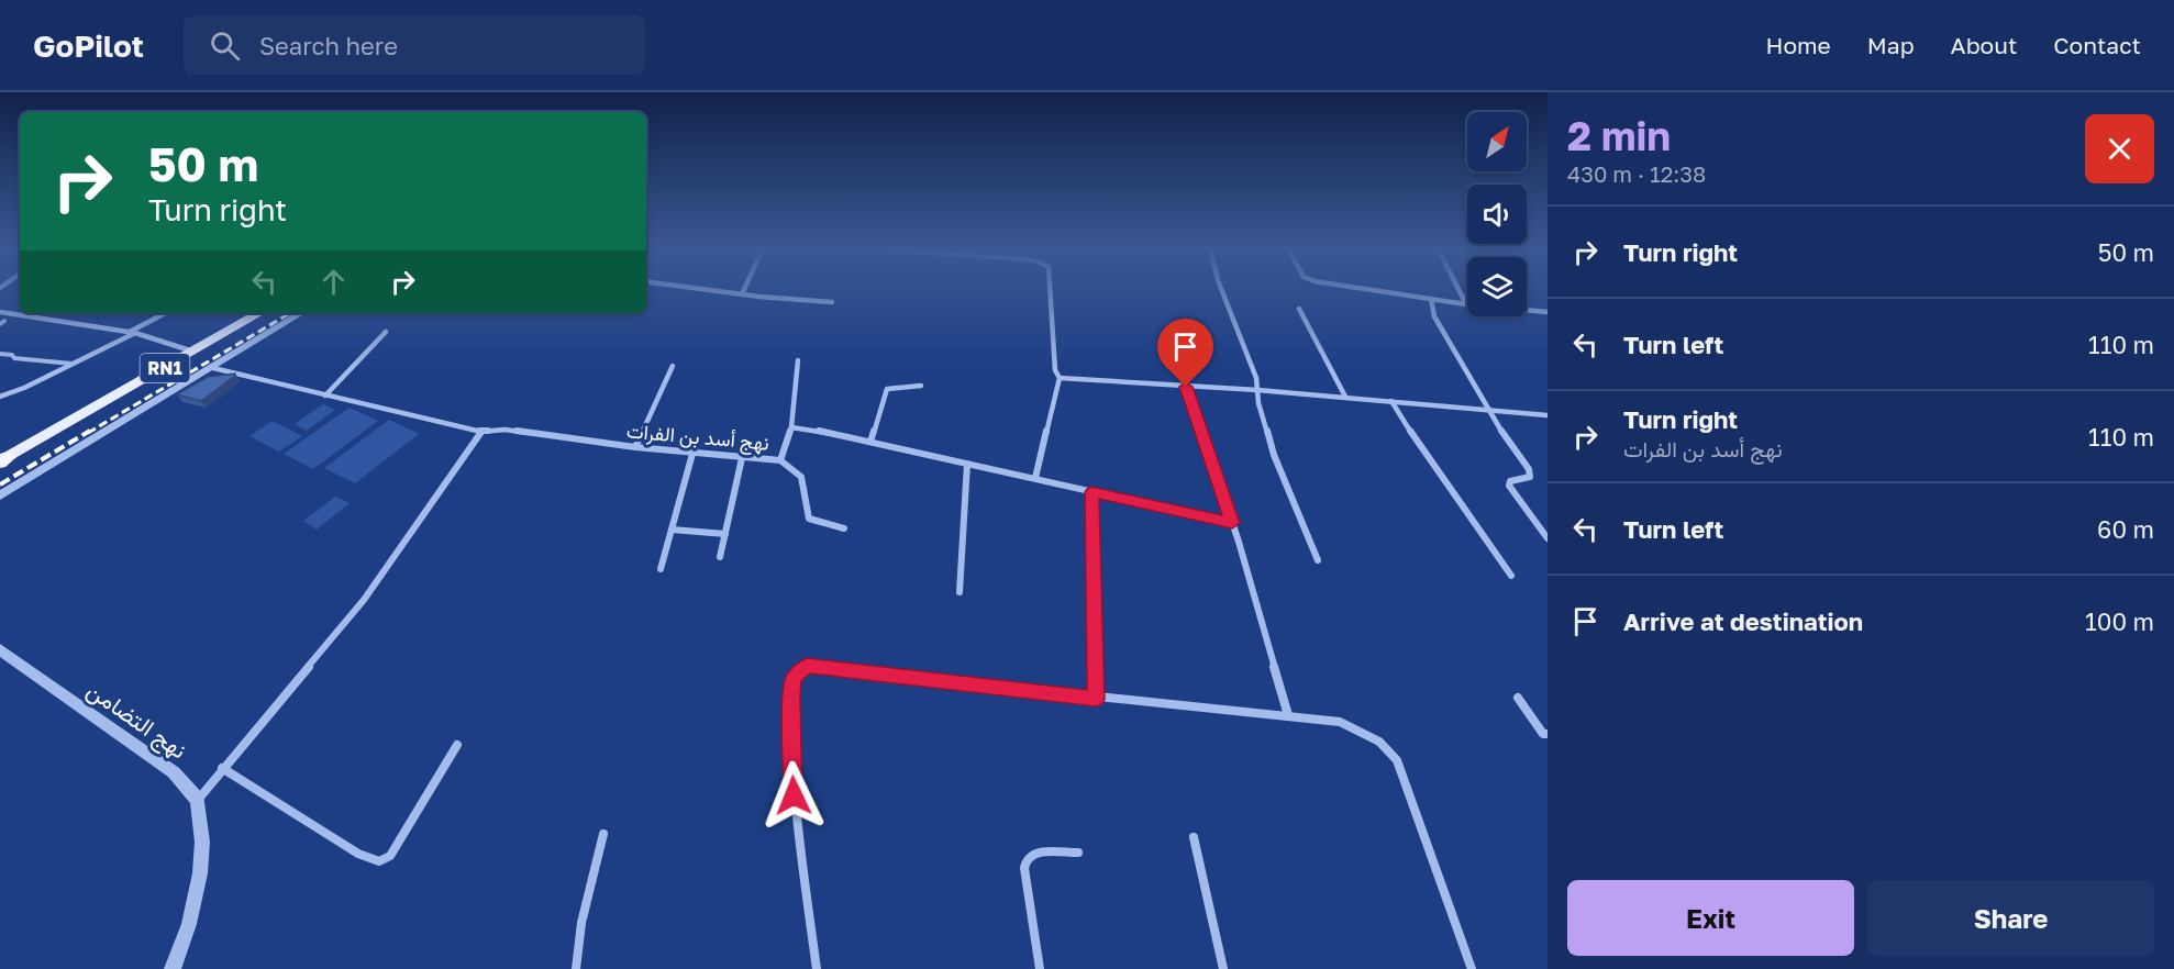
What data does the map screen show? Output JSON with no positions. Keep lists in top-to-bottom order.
{
  "streets": {
    "main road": ["RN1"],
    "street": ["نهج أسد بن الفرات", "نهج التضامن"]
  },
  "north": "top right",
  "page": {
    "header": "GoPilot",
    "search": "Search here",
    "nav": [
      "Home",
      "Map",
      "About",
      "Contact"
    ],
    "heading": ["2 min", "430 m · 12:38"],
    "turn": ["50 m", "Turn right"],
    "list": [
      {
        "name": "Turn right",
        "value": "50 m"
      },
      {
        "name": "Turn left",
        "value": "110 m"
      },
      {
        "name": "Turn right",
        "note": "نهج أسد بن الفرات",
        "value": "110 m"
      },
      {
        "name": "Turn left",
        "value": "60 m"
      },
      {
        "name": "Arrive at destination",
        "value": "100 m"
      }
    ],
    "buttons": ["Exit", "Share"]
  }
}
